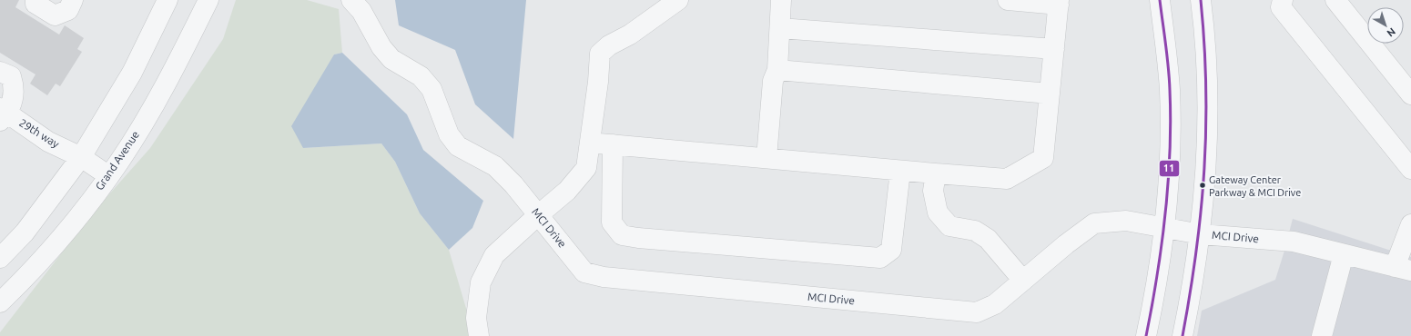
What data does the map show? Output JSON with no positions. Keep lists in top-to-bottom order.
{
  "streets": {
    "street": ["29th way", "Grand Avenue", "MCI Drive"]
  },
  "crossings": [
    ["29th way", "Grand Avenue"]
  ],
  "places": ["Gateway Center Parkway & MCI Drive"],
  "lines": ["transit line 11"],
  "north": "bottom right"
}
